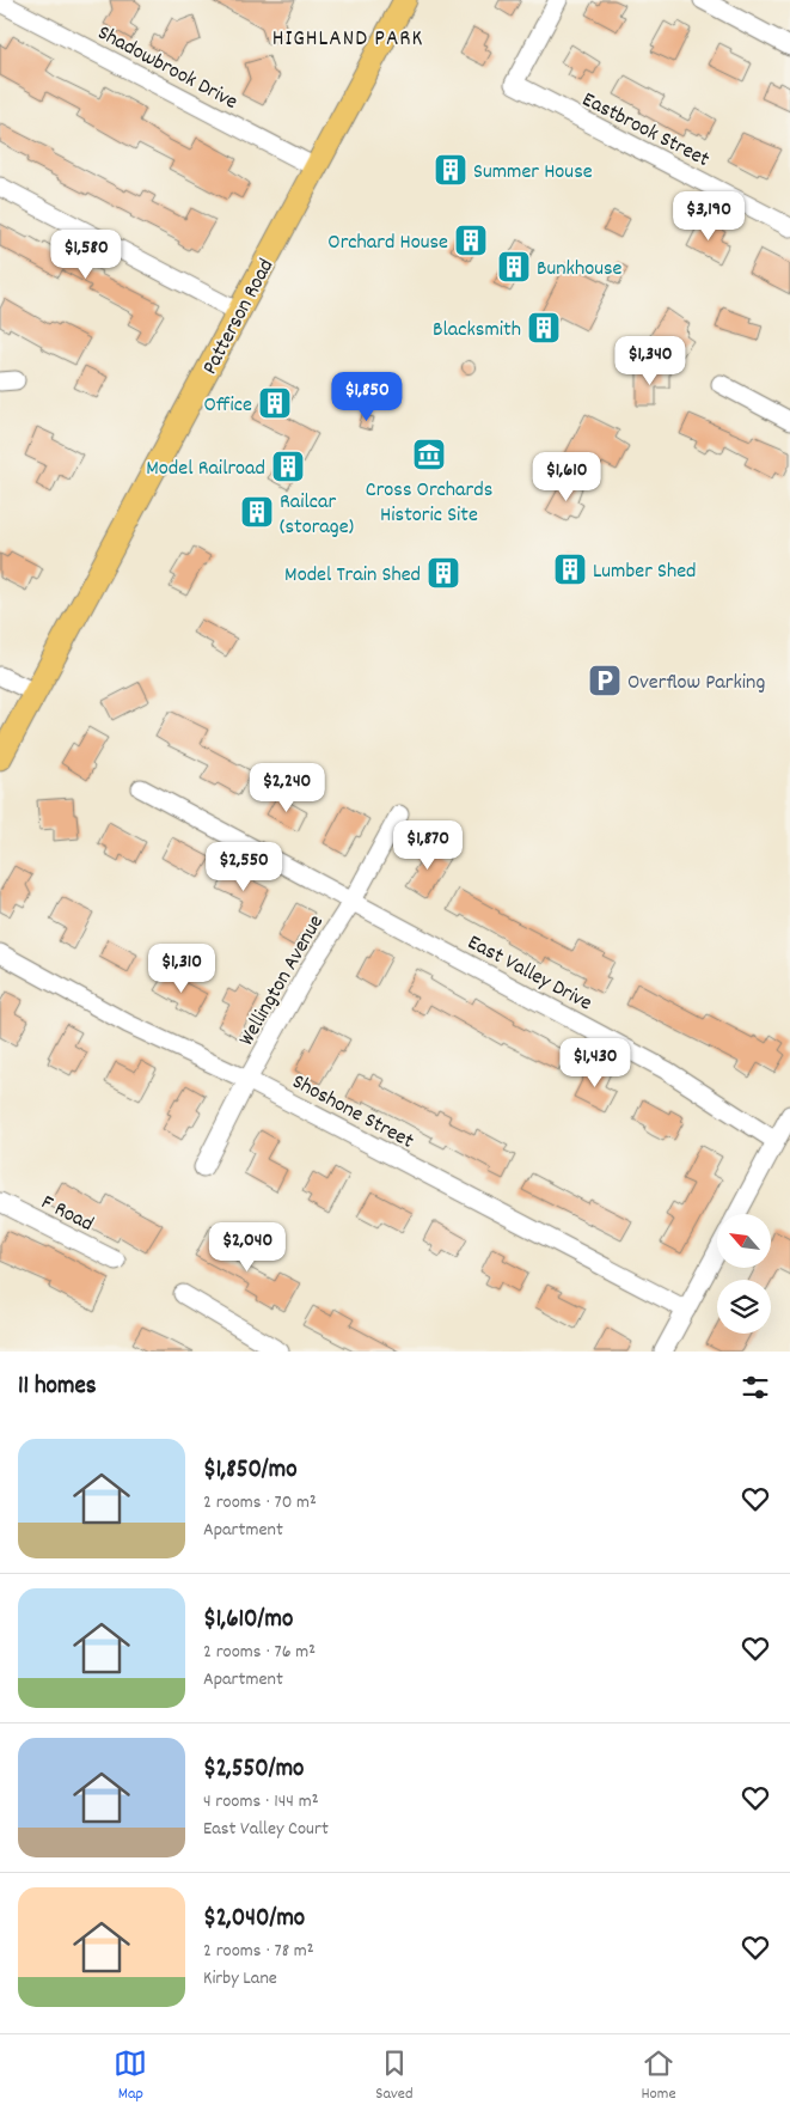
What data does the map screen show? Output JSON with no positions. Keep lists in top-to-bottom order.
{
  "streets": {
    "main road": ["Patterson Road"],
    "street": [
      "Shadowbrook Drive",
      "Eastbrook Street",
      "East Valley Drive",
      "Wellington Avenue",
      "Shoshone Street",
      "F Road"
    ]
  },
  "crossings": [
    ["Shadowbrook Drive", "Patterson Road"],
    ["East Valley Drive", "Wellington Avenue"],
    ["Wellington Avenue", "Shoshone Street"]
  ],
  "districts": ["HIGHLAND PARK"],
  "places": {
    "building": [
      "Summer House",
      "Orchard House",
      "Bunkhouse",
      "Blacksmith",
      "Office",
      "Model Railroad",
      "Railcar (storage)",
      "Lumber Shed",
      "Model Train Shed"
    ],
    "museum": ["Cross Orchards Historic Site"],
    "parking": ["Overflow Parking"]
  },
  "north": "top left",
  "page": {
    "price": [
      "$3,190",
      "$1,580",
      "$1,340",
      "$1,850",
      "$1,610",
      "$2,240",
      "$1,870",
      "$2,550",
      "$1,310",
      "$1,430",
      "$2,040"
    ],
    "heading": "11 homes",
    "list": [
      {
        "name": "$1,850/mo",
        "note": "2 rooms · 70 m² · Apartment"
      },
      {
        "name": "$1,610/mo",
        "note": "2 rooms · 76 m² · Apartment"
      },
      {
        "name": "$2,550/mo",
        "note": "4 rooms · 144 m² · East Valley Court"
      },
      {
        "name": "$2,040/mo",
        "note": "2 rooms · 78 m² · Kirby Lane"
      }
    ],
    "tabs": ["Map", "Saved", "Home"]
  }
}
